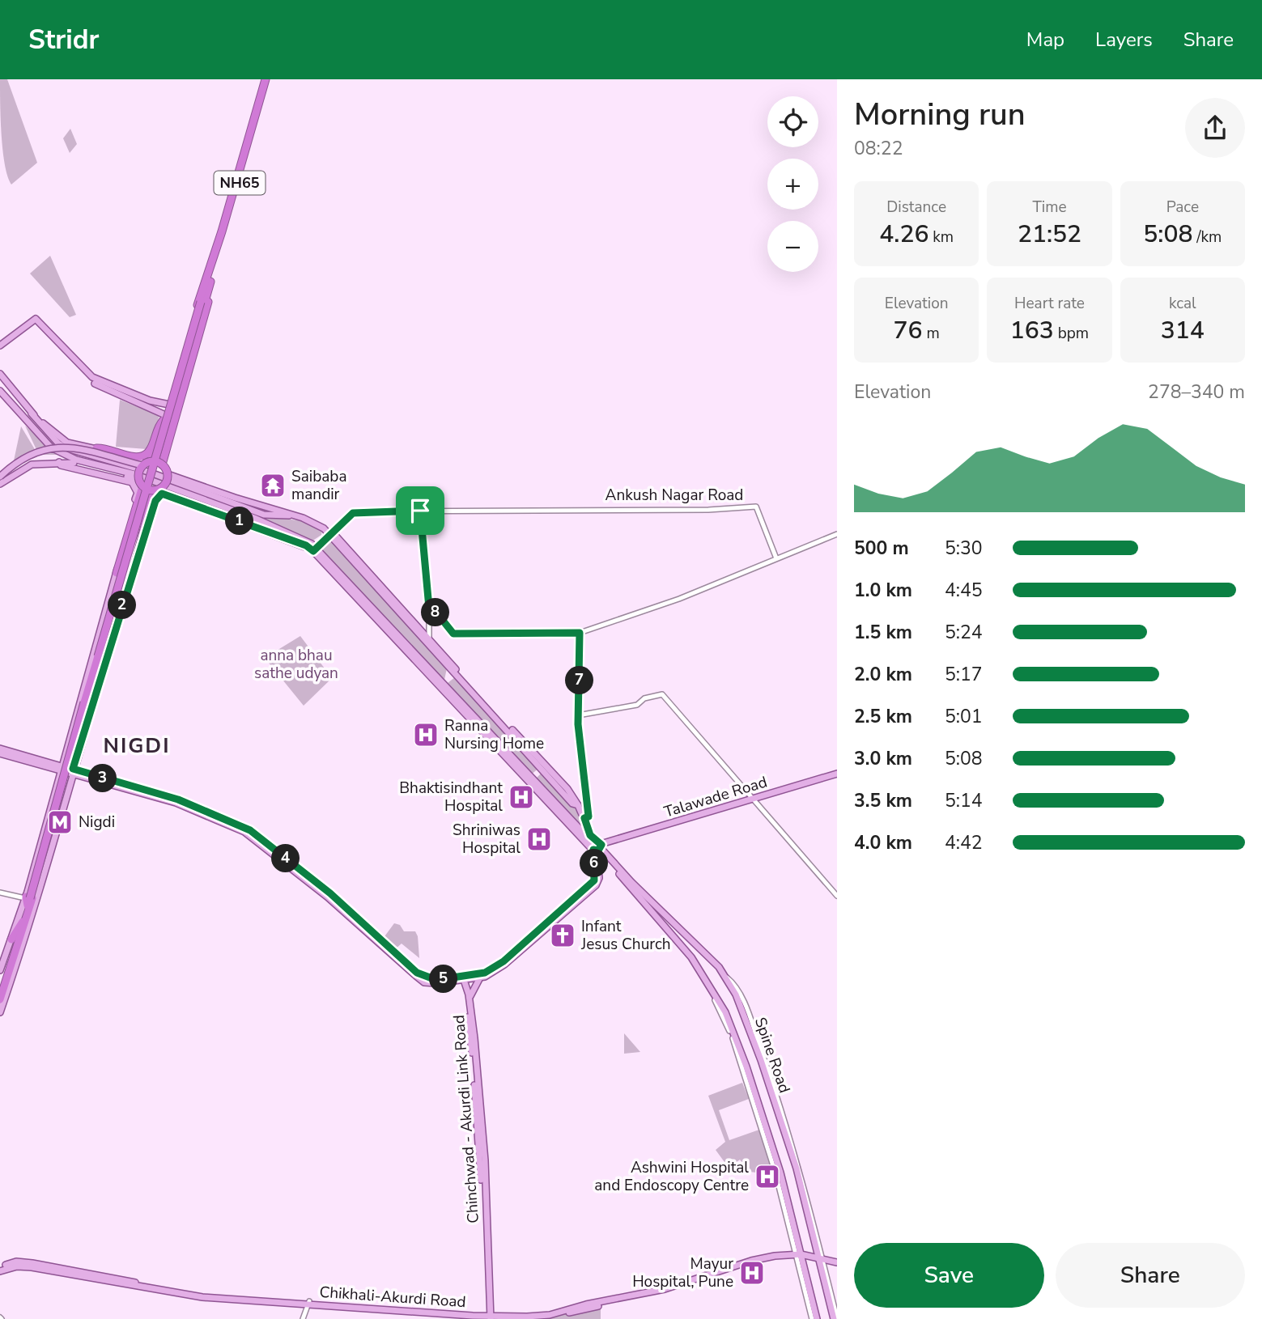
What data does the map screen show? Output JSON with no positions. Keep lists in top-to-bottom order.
{
  "streets": {
    "highway": ["NH65"],
    "main road": [
      "Talawade Road",
      "Spine Road",
      "Chinchwad - Akurdi Link Road",
      "Chikhali-Akurdi Road"
    ],
    "street": ["Ankush Nagar Road"]
  },
  "crossings": [
    ["Talawade Road", "Spine Road"],
    ["Spine Road", "Chikhali-Akurdi Road"],
    ["Chinchwad - Akurdi Link Road", "Chikhali-Akurdi Road"]
  ],
  "districts": ["NIGDI"],
  "parks": ["anna bhau sathe udyan"],
  "places": {
    "temple": ["Saibaba mandir"],
    "hospital": [
      "Ranna Nursing Home",
      "Bhaktisindhant Hospital",
      "Shriniwas Hospital",
      "Ashwini Hospital and Endoscopy Centre",
      "Mayur Hospital, Pune"
    ],
    "metro station": ["Nigdi"],
    "church": ["Infant Jesus Church"]
  },
  "page": {
    "header": "Stridr",
    "nav": ["Map", "Layers", "Share"],
    "heading": ["Morning run", "08:22"],
    "map_buttons": ["+", "−"],
    "stats": [
      ["Distance", "4.26 km"],
      ["Time", "21:52"],
      ["Pace", "5:08 /km"],
      ["Elevation", "76 m"],
      ["Heart rate", "163 bpm"],
      ["kcal", "314"]
    ],
    "chart": ["Elevation", "278–340 m"],
    "pins": [
      "1",
      "2",
      "8",
      "7",
      "3",
      "4",
      "6",
      "5"
    ],
    "list": [
      {
        "name": "500 m",
        "note": "5:30"
      },
      {
        "name": "1.0 km",
        "note": "4:45"
      },
      {
        "name": "1.5 km",
        "note": "5:24"
      },
      {
        "name": "2.0 km",
        "note": "5:17"
      },
      {
        "name": "2.5 km",
        "note": "5:01"
      },
      {
        "name": "3.0 km",
        "note": "5:08"
      },
      {
        "name": "3.5 km",
        "note": "5:14"
      },
      {
        "name": "4.0 km",
        "note": "4:42"
      }
    ],
    "buttons": ["Save", "Share"]
  }
}
